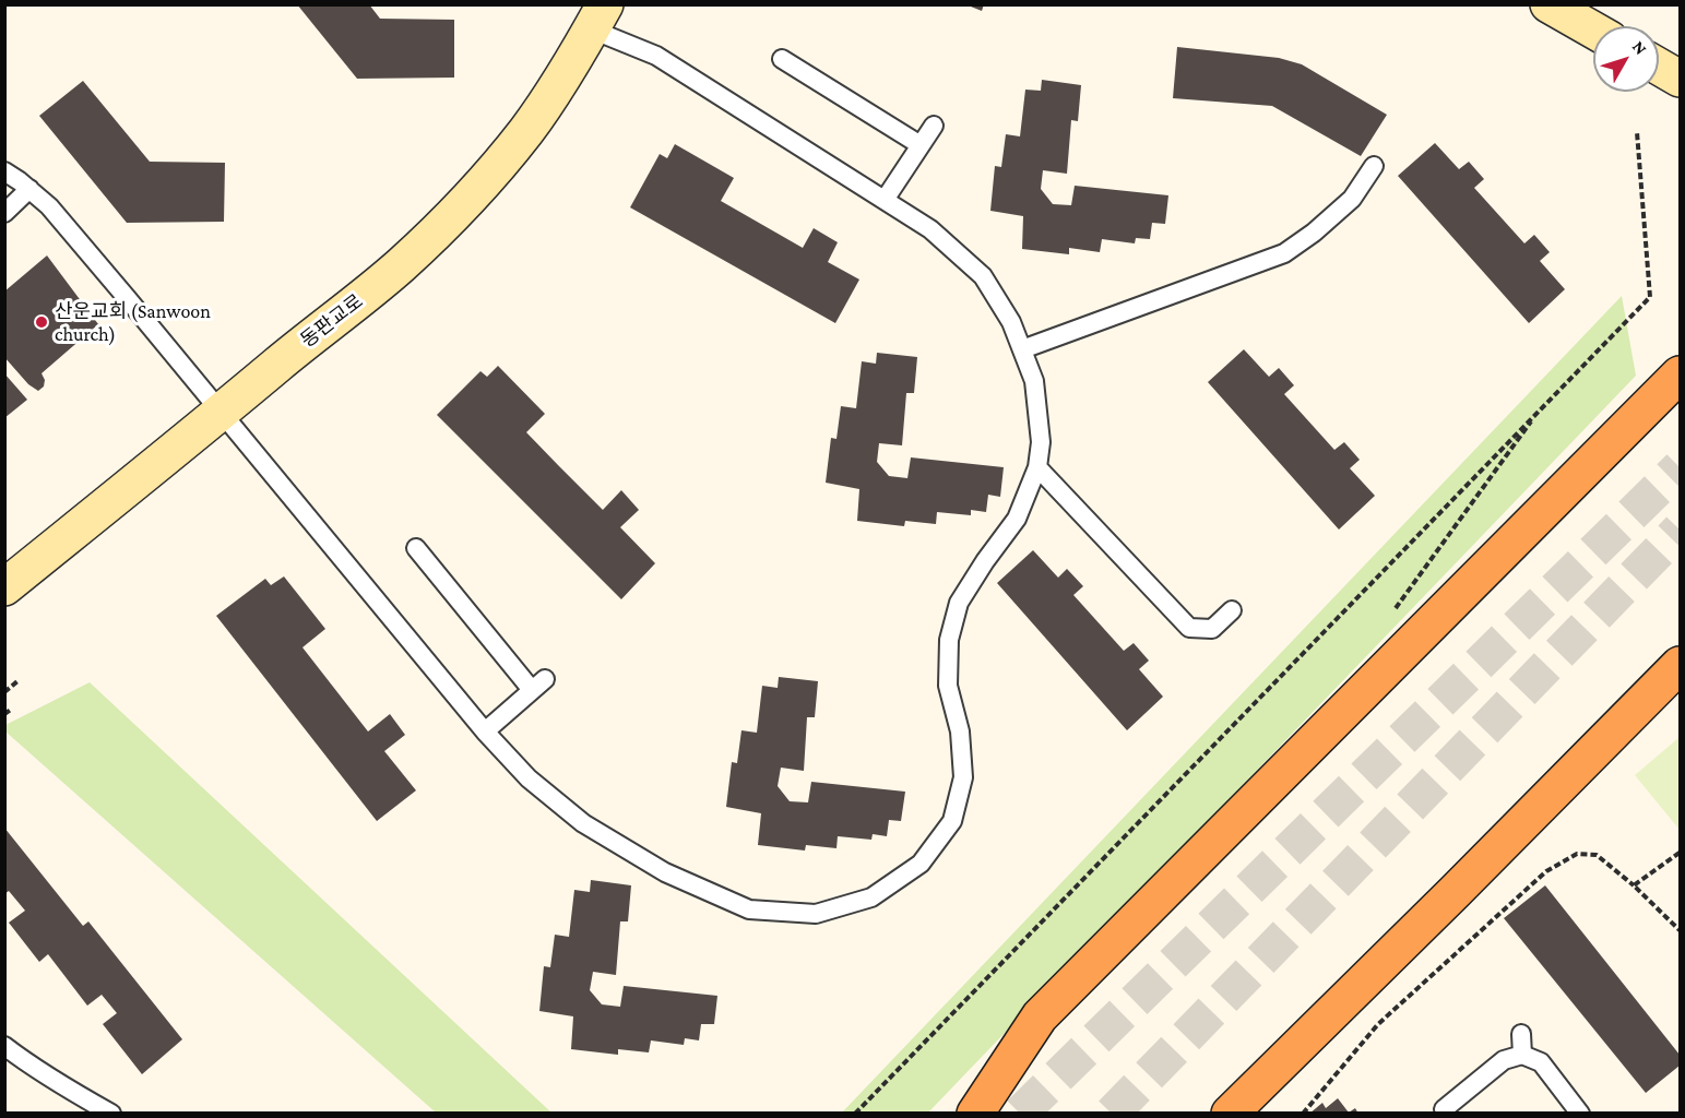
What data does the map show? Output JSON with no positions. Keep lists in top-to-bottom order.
{
  "streets": {
    "main road": ["동판교로"]
  },
  "places": ["산운교회 (Sanwoon church)"],
  "north": "top right"
}
